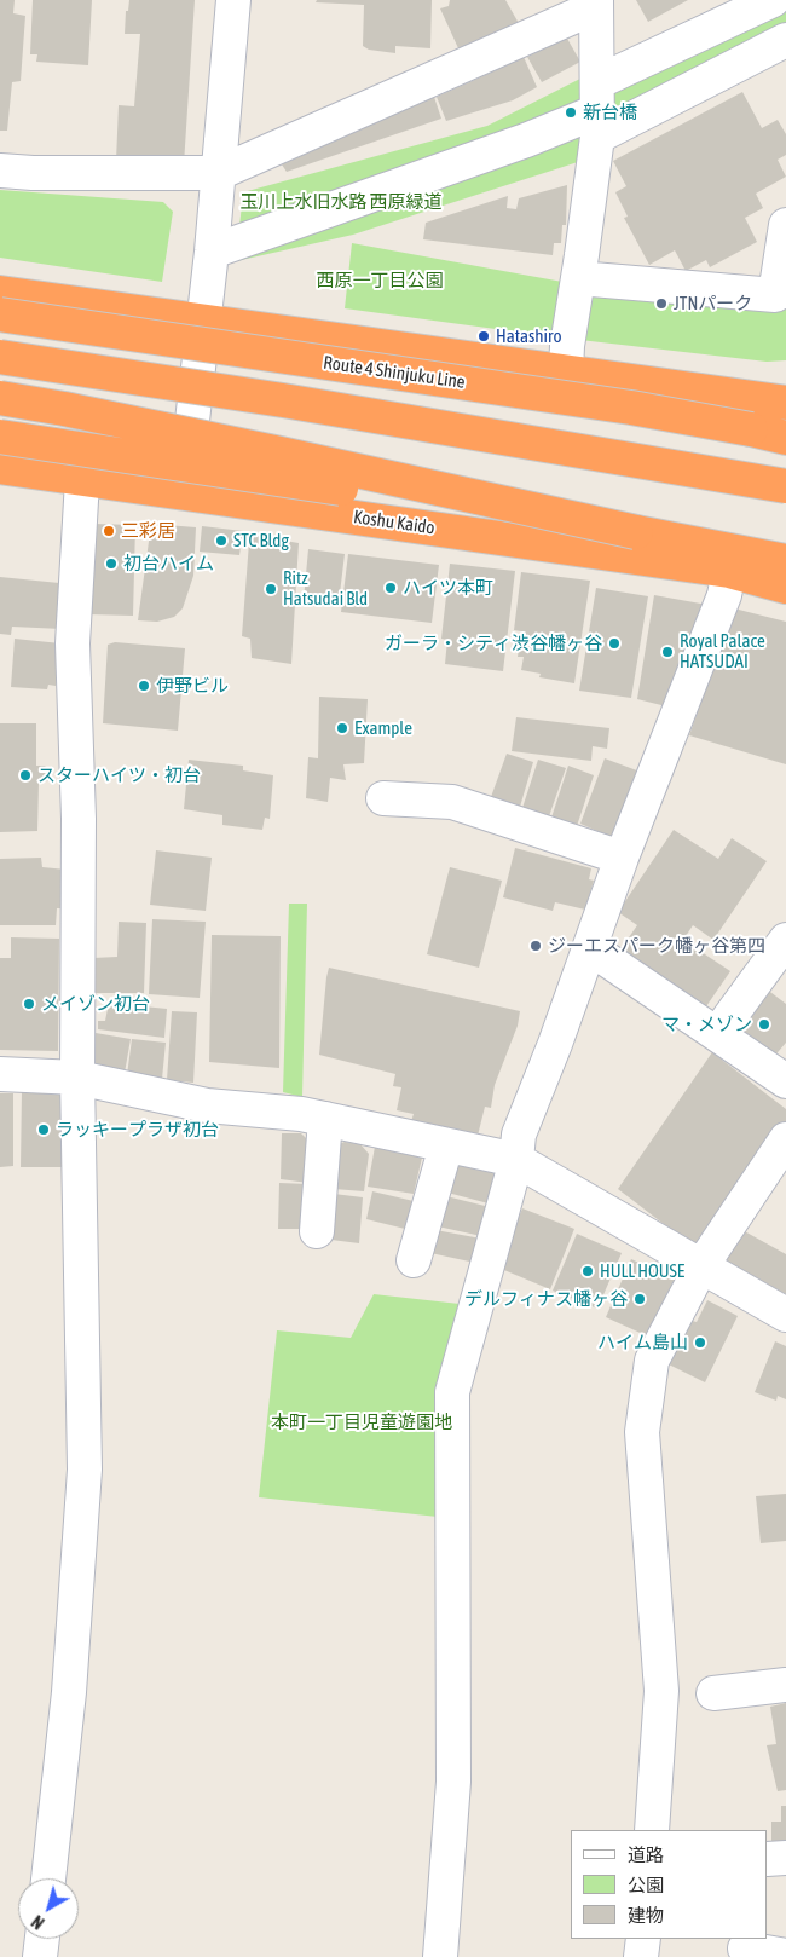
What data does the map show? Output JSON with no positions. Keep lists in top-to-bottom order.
{
  "streets": {
    "highway": ["Route 4 Shinjuku Line", "Koshu Kaido"]
  },
  "parks": ["玉川上水旧水路 西原緑道", "西原一丁目公園", "本町一丁目児童遊園地"],
  "places": [
    "新台橋",
    "JTNパーク",
    "Hatashiro",
    "三彩居",
    "STC Bldg",
    "初台ハイム",
    "ハイツ本町",
    "Ritz Hatsudai Bld",
    "ガーラ・シティ渋谷幡ヶ谷",
    "Royal Palace HATSUDAI",
    "伊野ビル",
    "Example",
    "スターハイツ・初台",
    "ジーエスパーク幡ヶ谷第四",
    "メイゾン初台",
    "マ・メゾン",
    "ラッキープラザ初台",
    "HULL HOUSE",
    "デルフィナス幡ヶ谷",
    "ハイム島山"
  ],
  "legend": ["道路", "公園", "建物"],
  "north": "bottom left"
}
